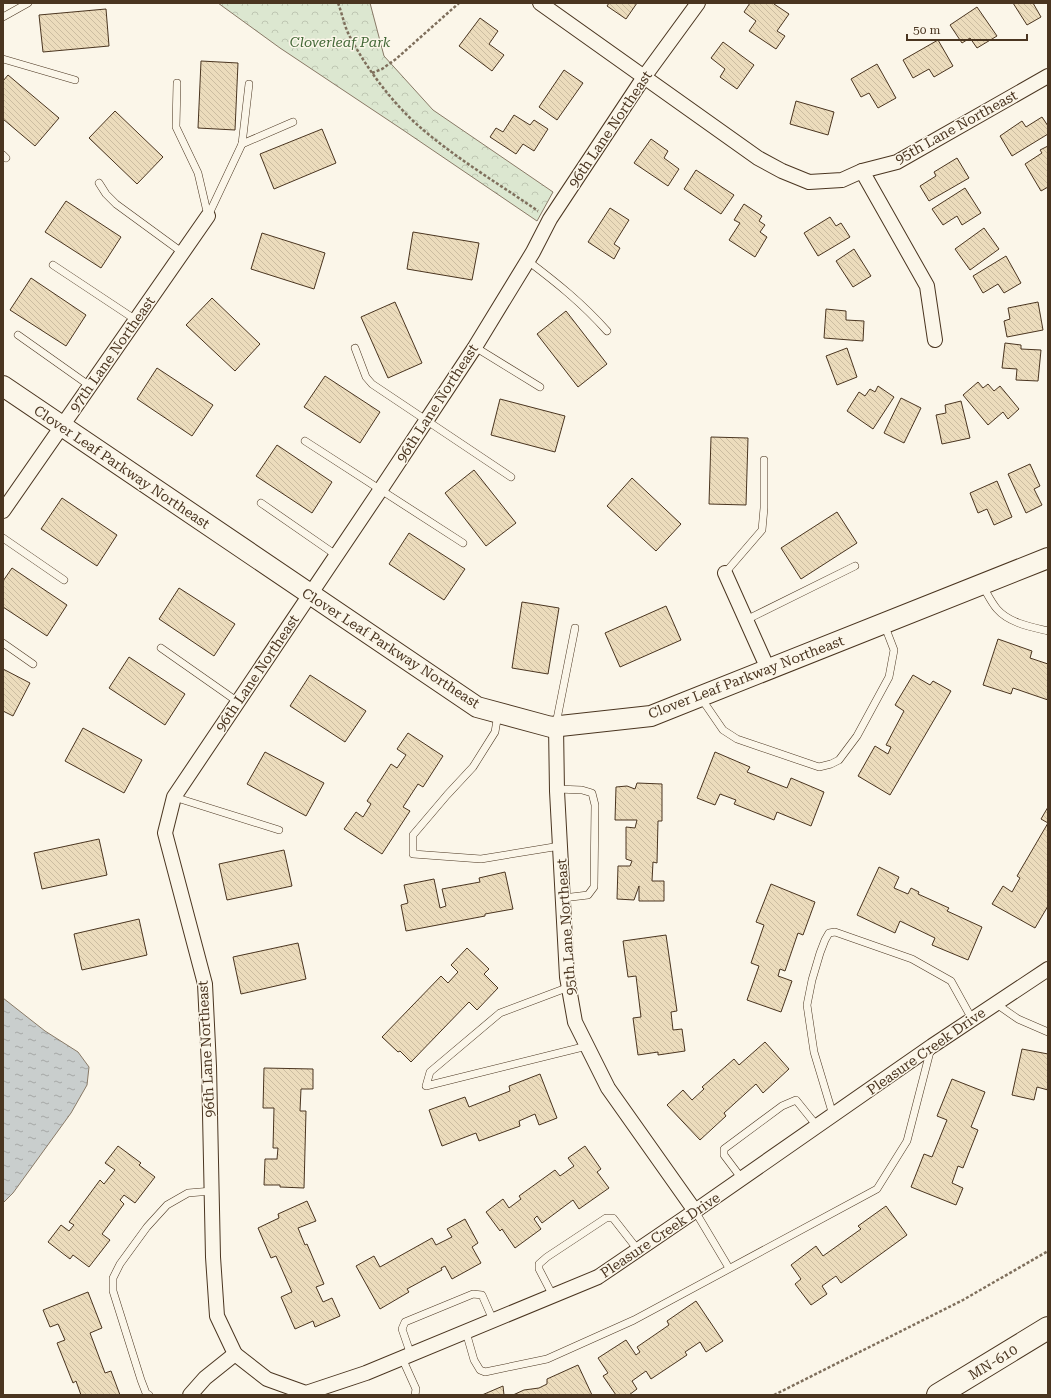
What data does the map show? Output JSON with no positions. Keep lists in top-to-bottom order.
{
  "streets": {
    "highway": ["MN-610"],
    "street": [
      "95th Lane Northeast",
      "96th Lane Northeast",
      "97th Lane Northeast",
      "Clover Leaf Parkway Northeast",
      "Pleasure Creek Drive"
    ]
  },
  "crossings": [
    ["95th Lane Northeast", "96th Lane Northeast"],
    ["95th Lane Northeast", "Clover Leaf Parkway Northeast"],
    ["95th Lane Northeast", "Pleasure Creek Drive"],
    ["96th Lane Northeast", "Clover Leaf Parkway Northeast"],
    ["96th Lane Northeast", "Pleasure Creek Drive"],
    ["97th Lane Northeast", "Clover Leaf Parkway Northeast"]
  ],
  "parks": ["Cloverleaf Park"],
  "scale_bar": "50 m"
}
